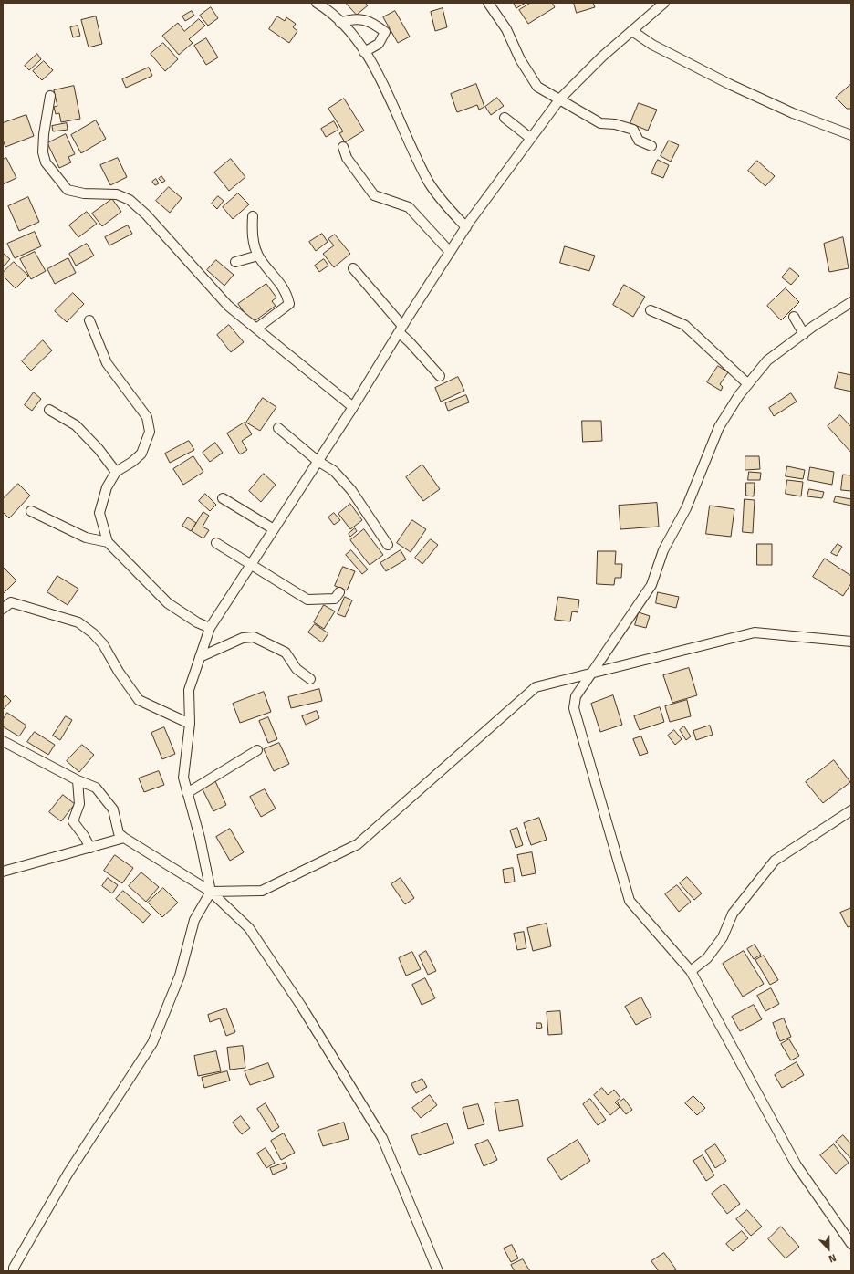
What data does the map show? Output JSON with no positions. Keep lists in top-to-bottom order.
{
  "north": "bottom"
}
